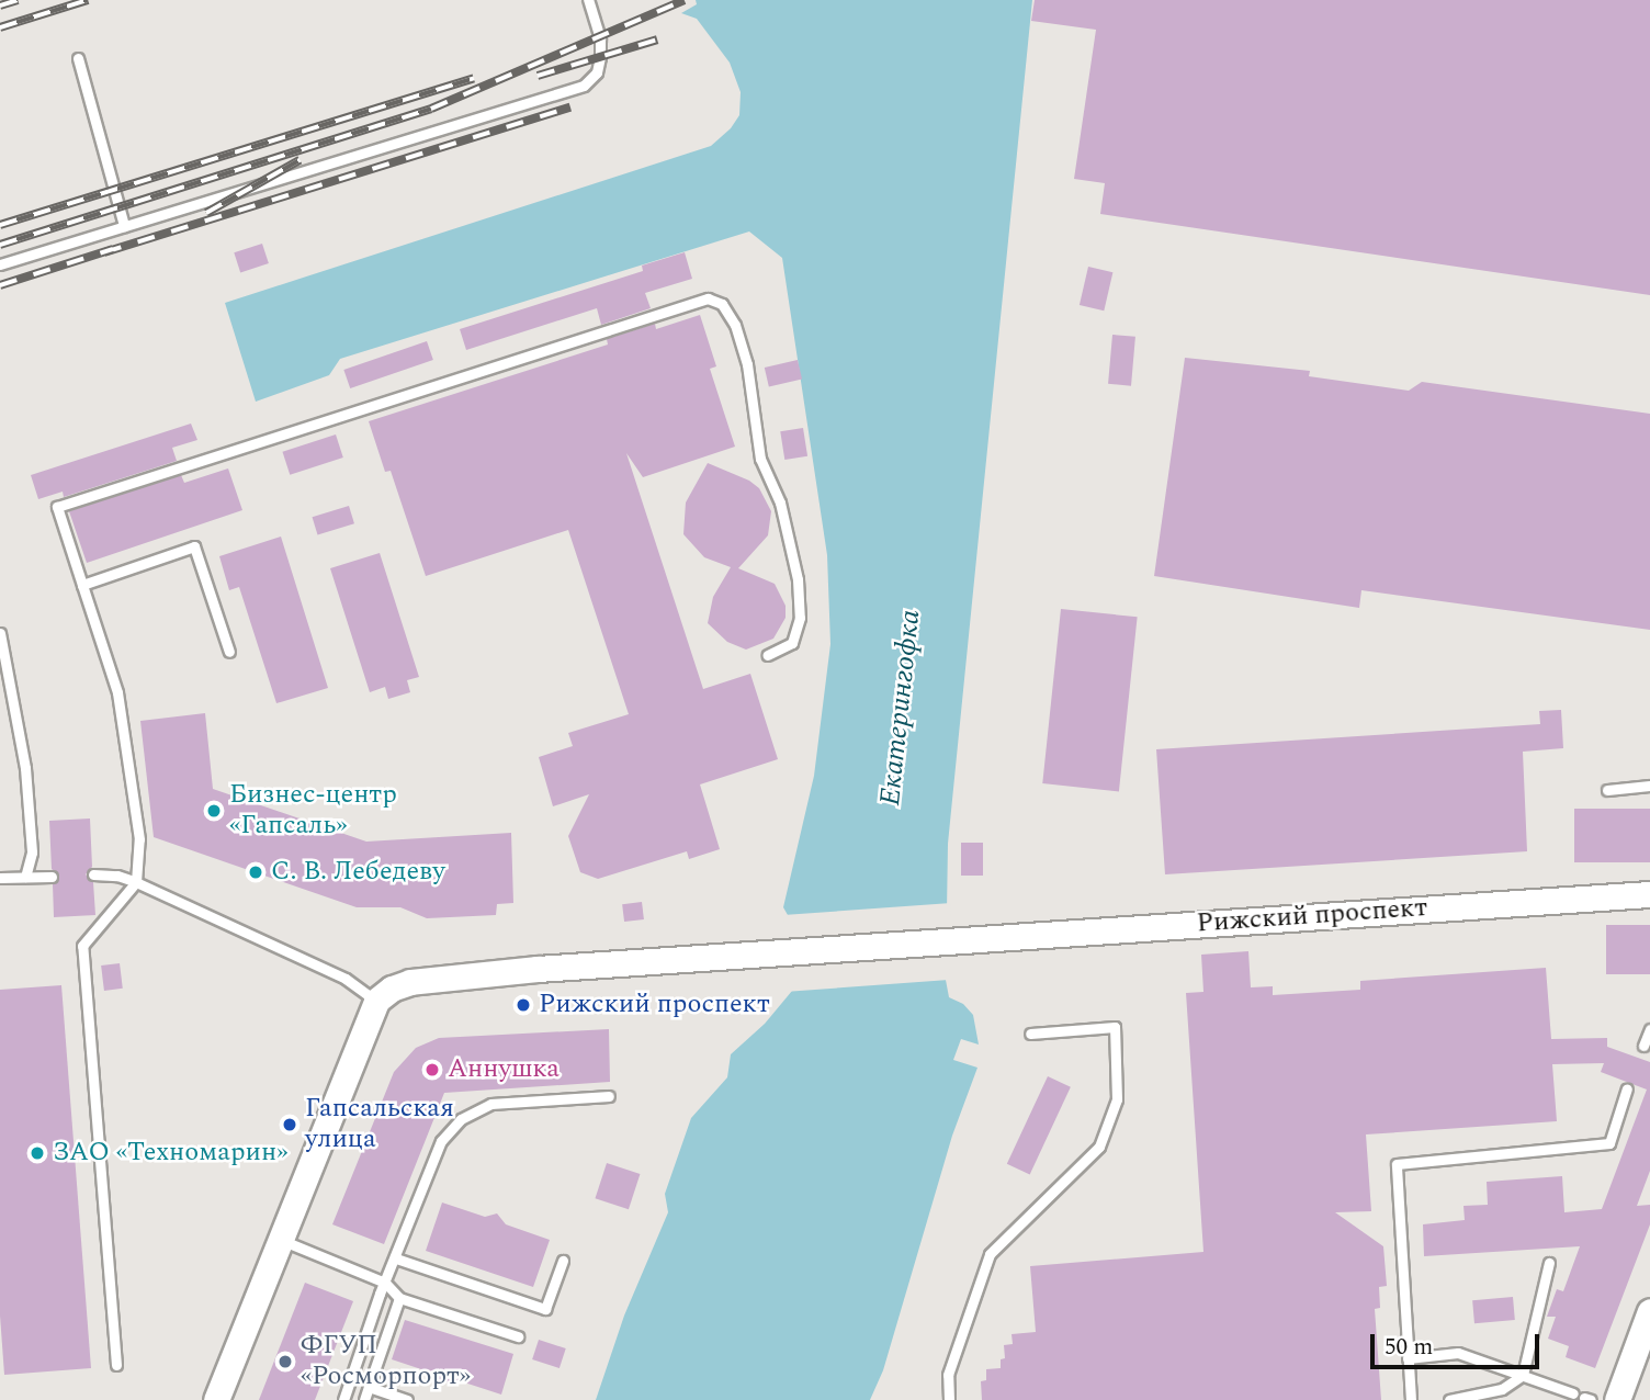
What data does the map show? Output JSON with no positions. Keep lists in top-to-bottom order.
{
  "streets": {
    "street": ["Рижский проспект"]
  },
  "water": ["Екатерингофка"],
  "places": [
    "Бизнес-центр «Гапсаль»",
    "С. В. Лебедеву",
    "Рижский проспект",
    "Аннушка",
    "Гапсальская улица",
    "ЗАО «Техномарин»",
    "ФГУП «Росморпорт»"
  ],
  "scale_bar": "50 m"
}
